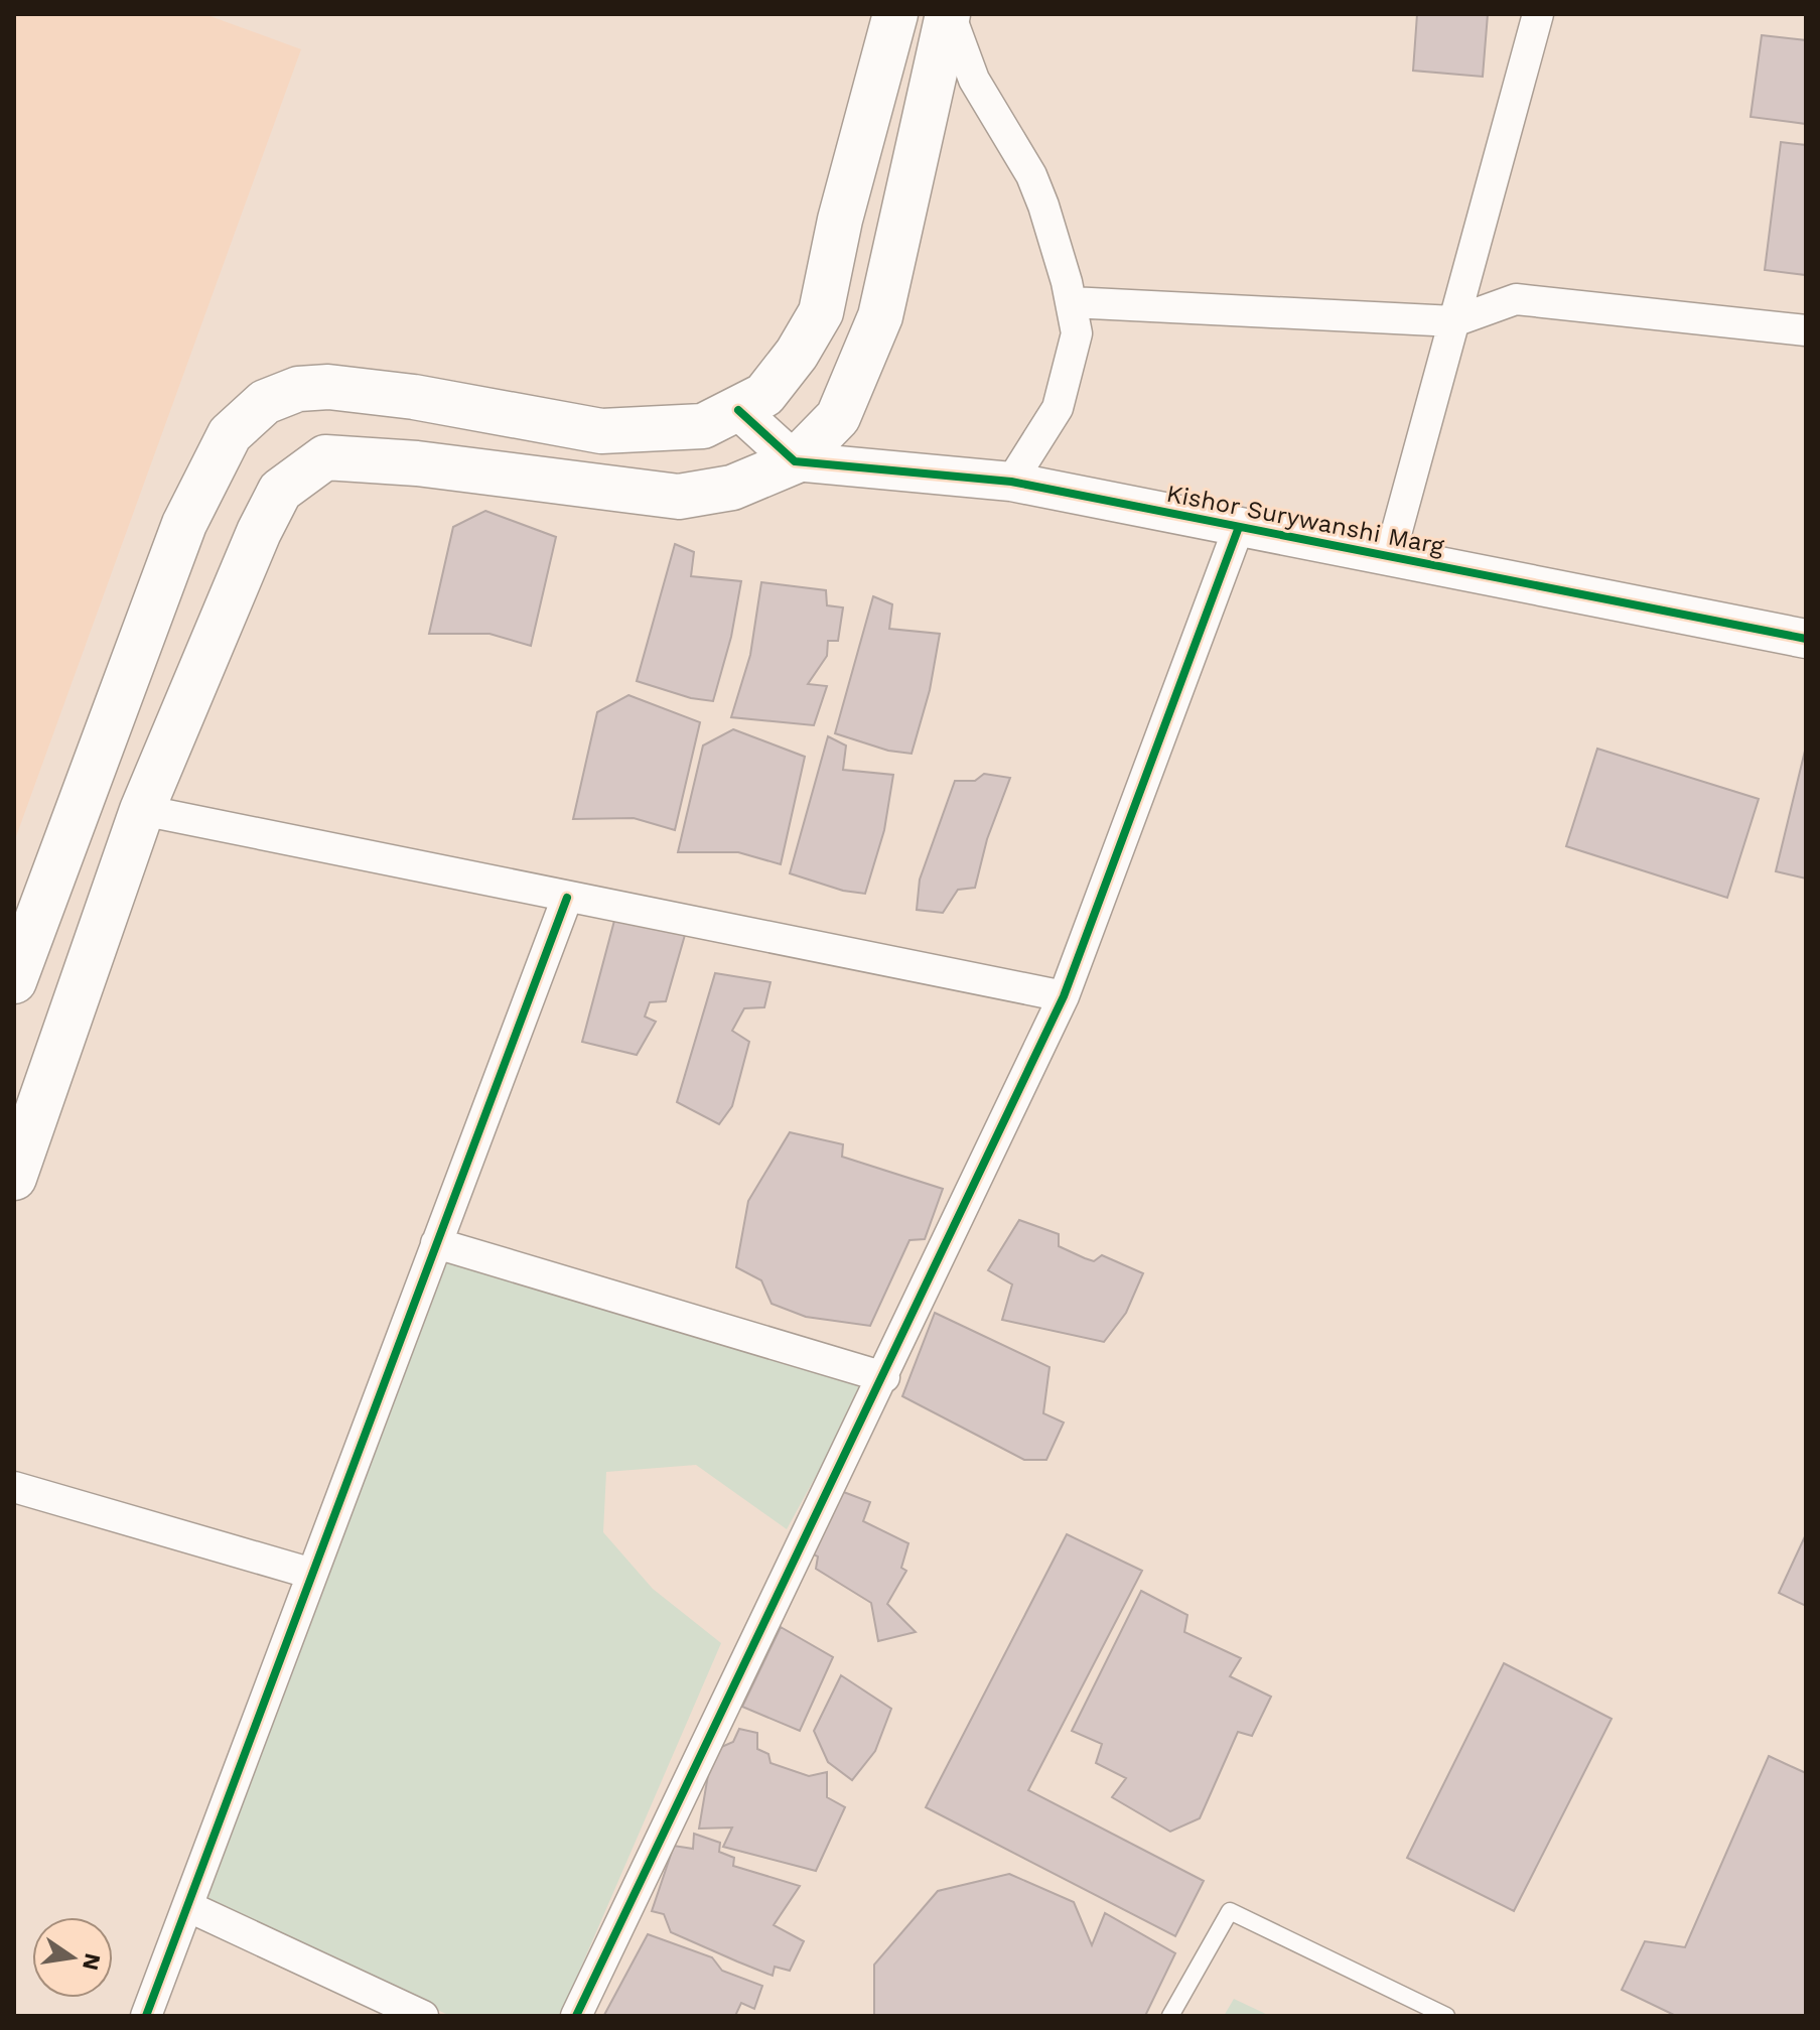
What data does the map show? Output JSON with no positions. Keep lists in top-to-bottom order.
{
  "streets": {
    "street": ["Kishor Surywanshi Marg"]
  },
  "north": "right"
}
